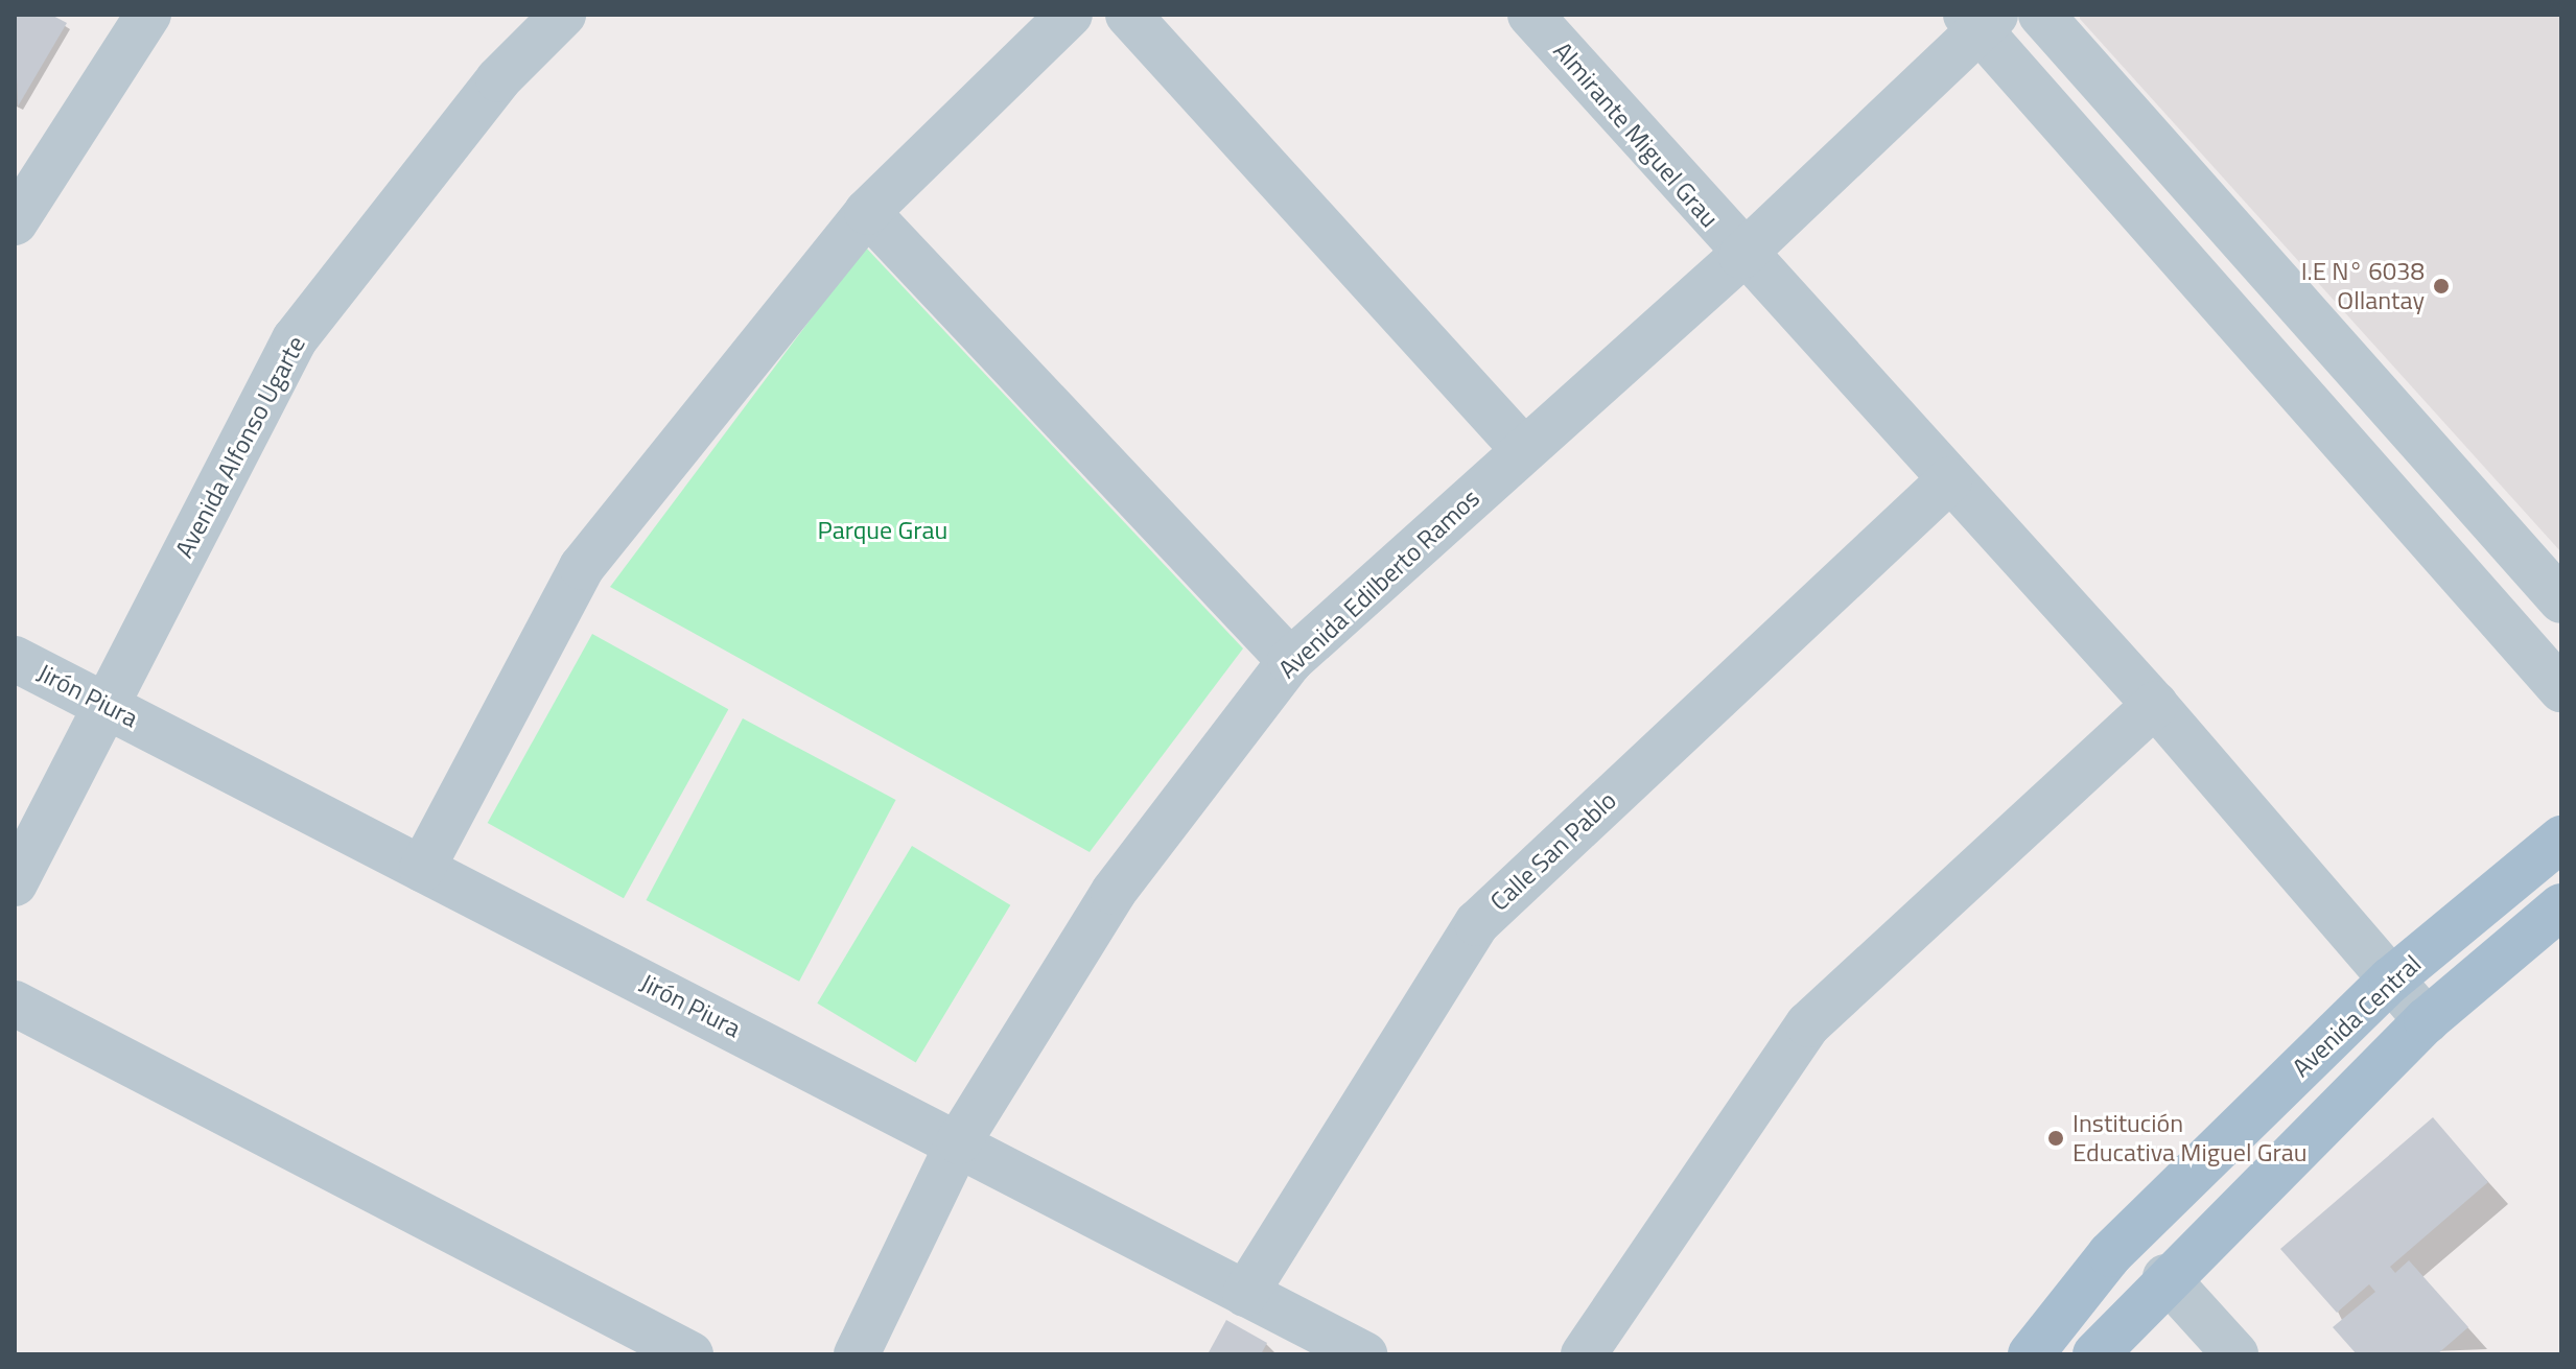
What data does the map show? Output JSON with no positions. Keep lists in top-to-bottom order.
{
  "streets": {
    "main road": ["Avenida Central"],
    "street": [
      "Almirante Miguel Grau",
      "Avenida Alfonso Ugarte",
      "Avenida Edilberto Ramos",
      "Jirón Piura",
      "Calle San Pablo"
    ]
  },
  "crossings": [
    ["Almirante Miguel Grau", "Avenida Edilberto Ramos"],
    ["Almirante Miguel Grau", "Calle San Pablo"],
    ["Almirante Miguel Grau", "Avenida Central"],
    ["Avenida Alfonso Ugarte", "Jirón Piura"],
    ["Avenida Edilberto Ramos", "Jirón Piura"],
    ["Jirón Piura", "Calle San Pablo"]
  ],
  "parks": ["Parque Grau"],
  "places": ["I.E N° 6038 Ollantay", "Institución Educativa Miguel Grau"]
}
